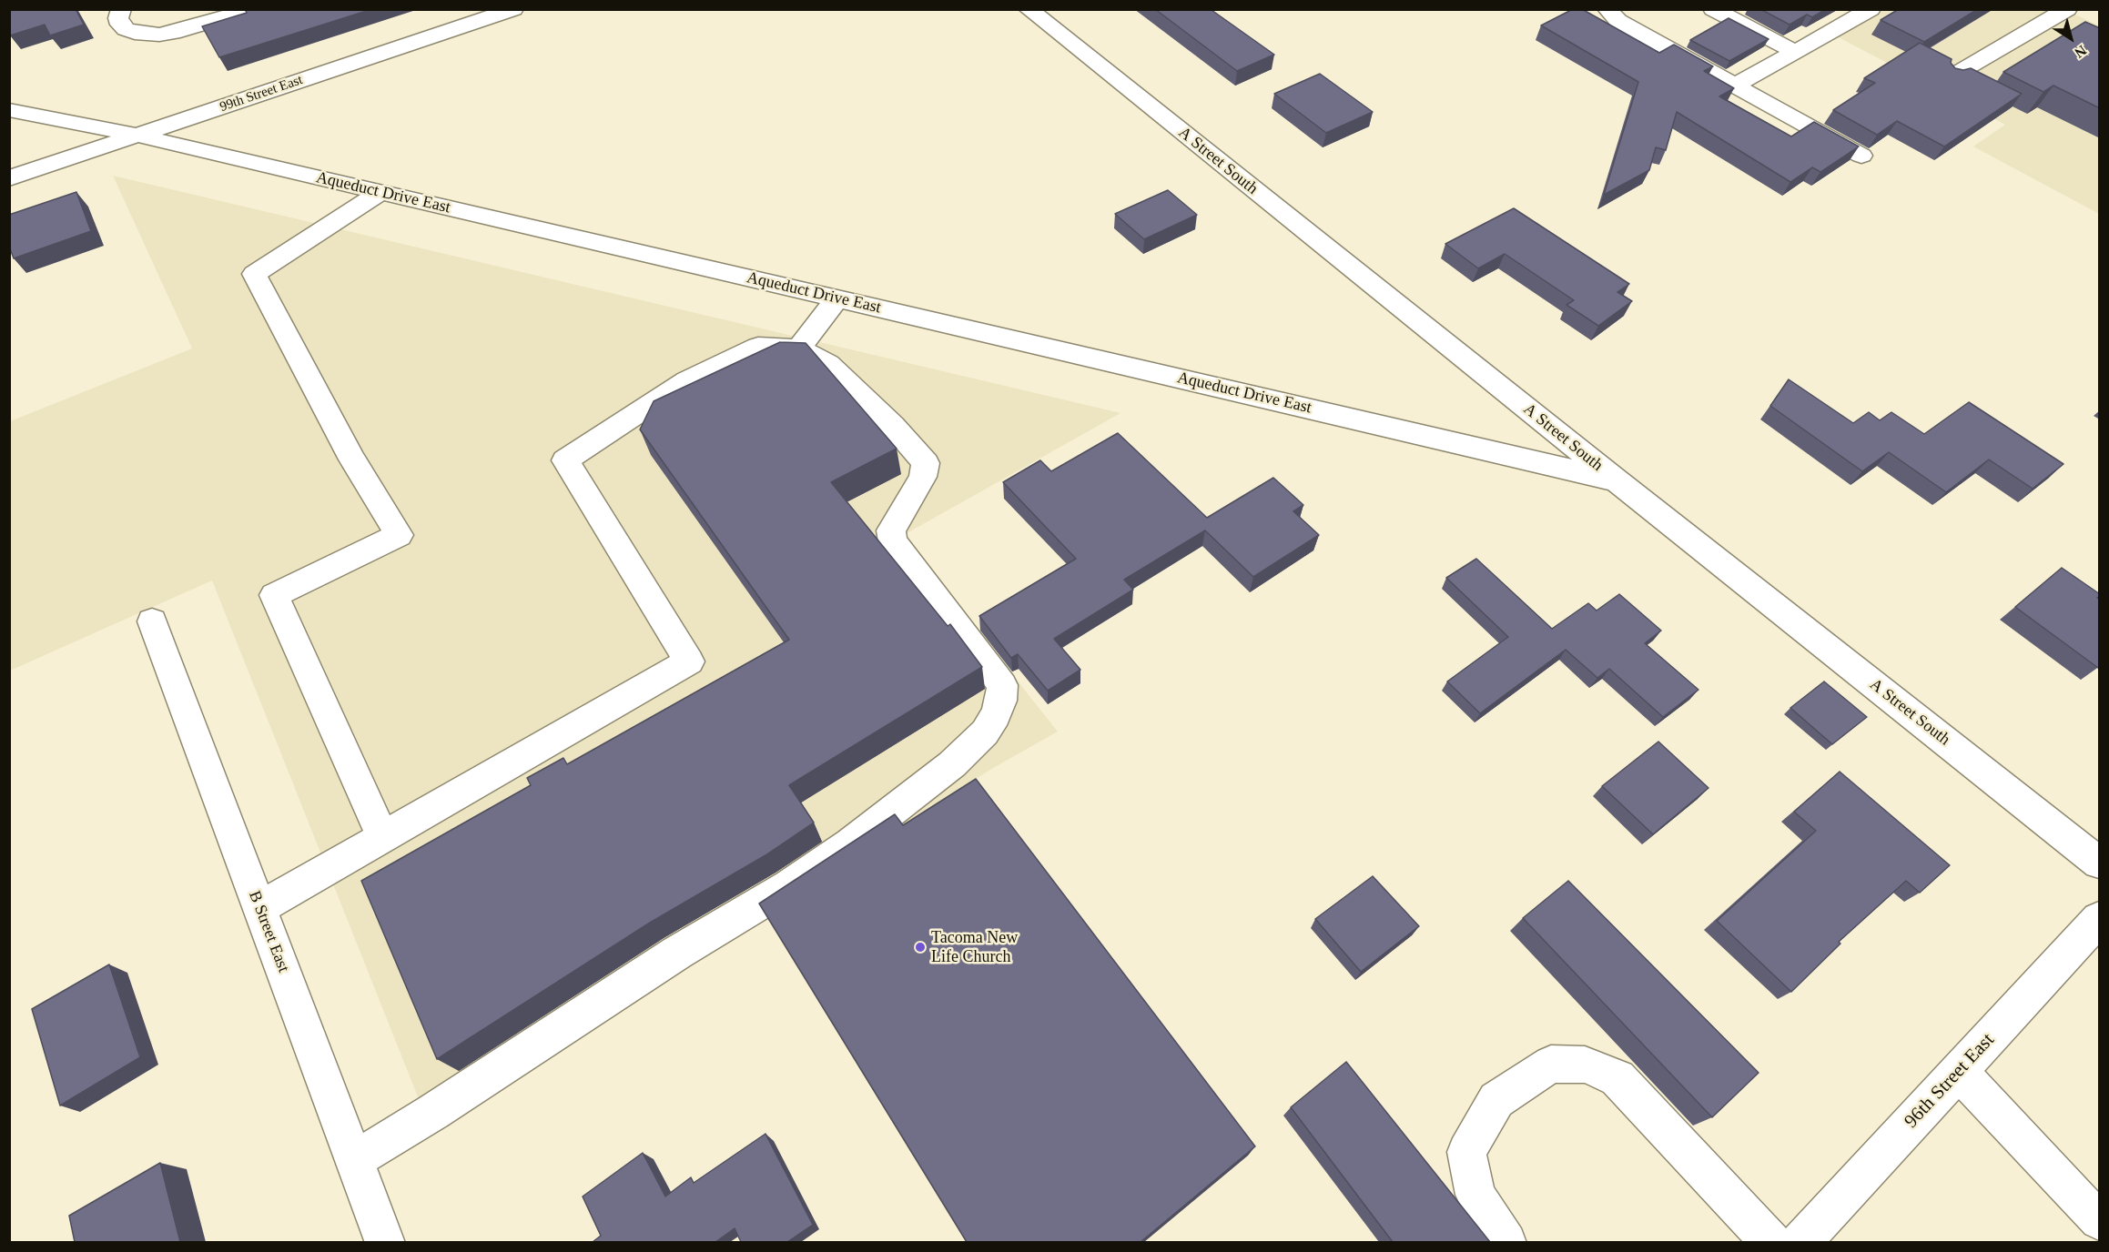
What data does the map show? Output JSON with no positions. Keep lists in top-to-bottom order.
{
  "streets": {
    "street": [
      "99th Street East",
      "A Street South",
      "Aqueduct Drive East",
      "B Street East",
      "96th Street East"
    ]
  },
  "crossings": [
    ["99th Street East", "Aqueduct Drive East"],
    ["A Street South", "Aqueduct Drive East"]
  ],
  "places": ["Tacoma New Life Church"],
  "north": "bottom right"
}
